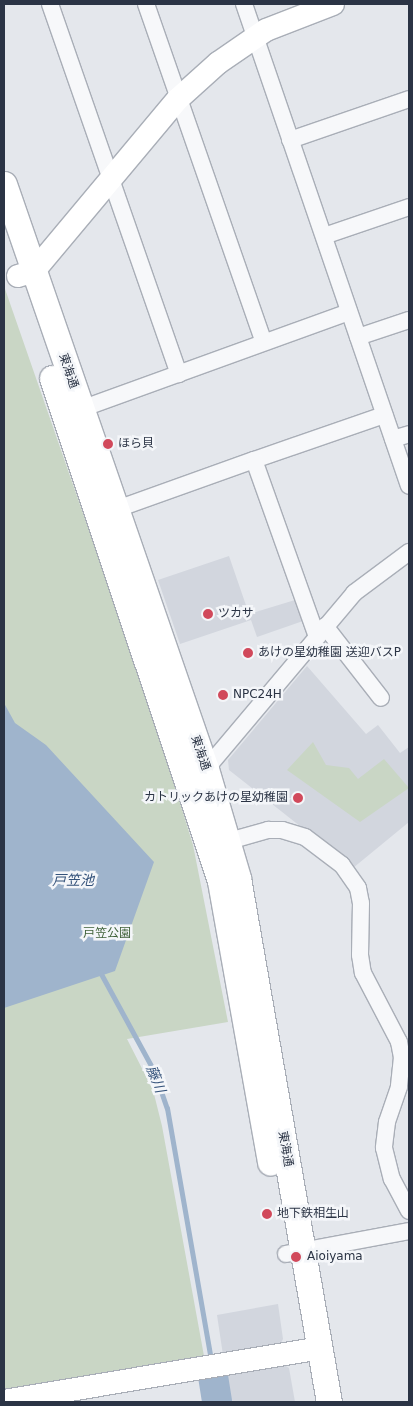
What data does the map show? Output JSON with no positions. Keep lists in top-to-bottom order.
{
  "streets": {
    "main road": ["東海通"]
  },
  "water": ["戸笠池", "藤川"],
  "parks": ["戸笠公園"],
  "places": [
    "ほら貝",
    "ツカサ",
    "あけの星幼稚園 送迎バスP",
    "NPC24H",
    "カトリックあけの星幼稚園",
    "地下鉄相生山",
    "Aioiyama"
  ]
}
